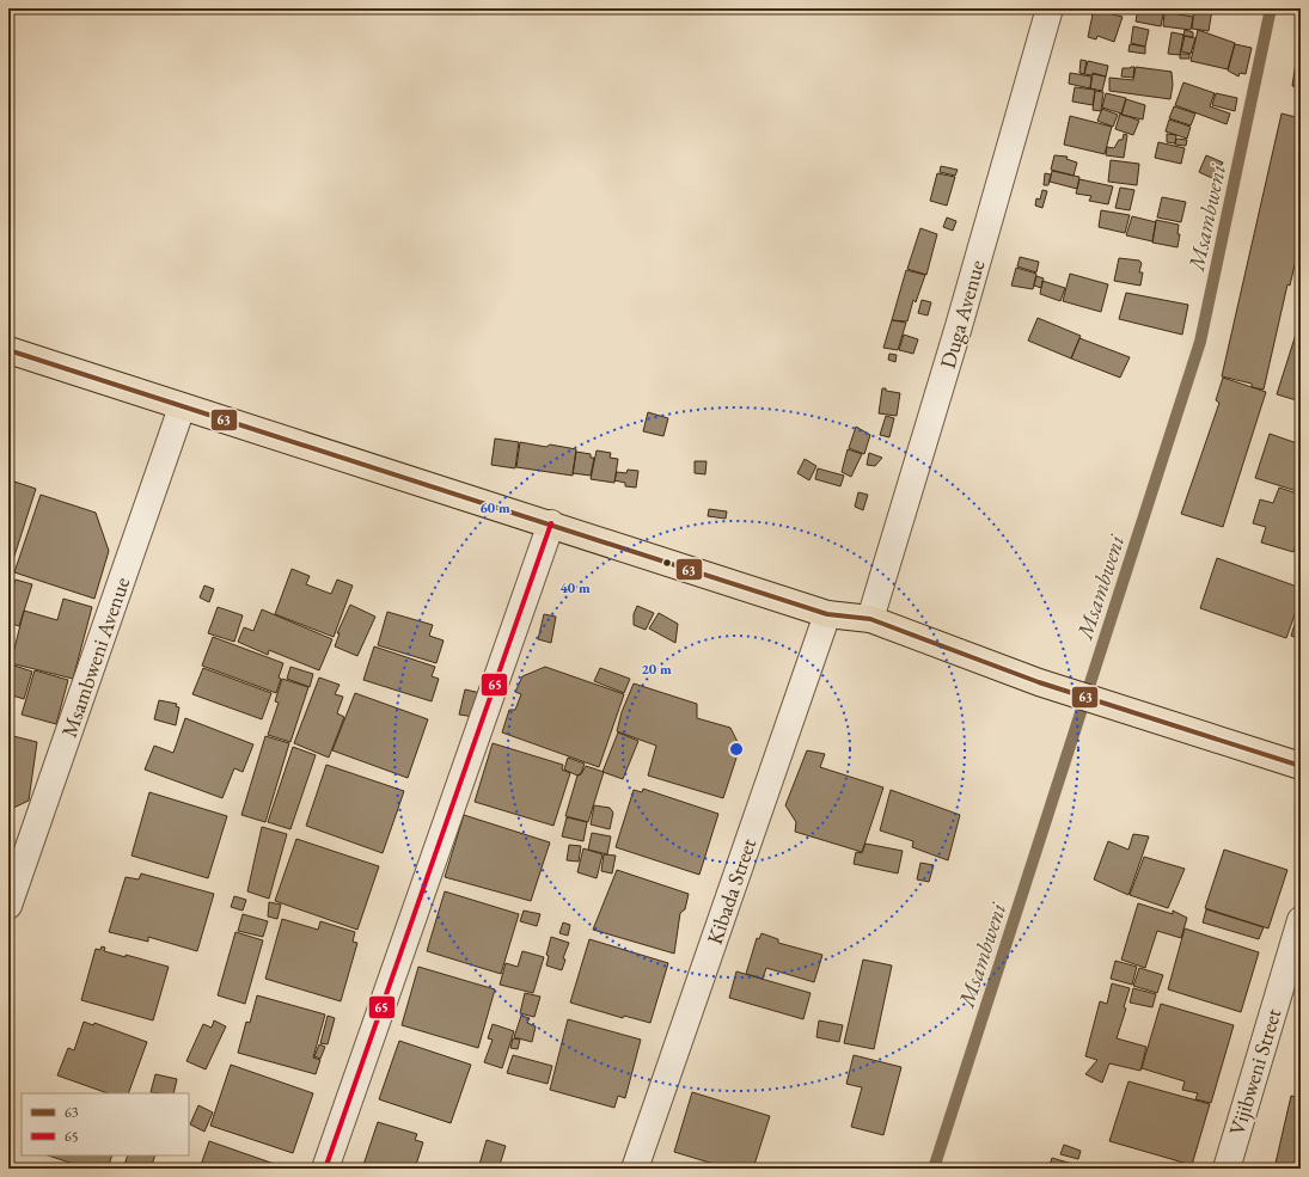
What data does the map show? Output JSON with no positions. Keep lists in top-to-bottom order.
{
  "streets": {
    "street": [
      "Duga Avenue",
      "Msambweni Avenue",
      "Kibada Street",
      "Vijibweni Street"
    ]
  },
  "water": ["Msambweni"],
  "lines": ["transit line 63", "transit line 65"],
  "legend": ["63", "65"],
  "rings": ["60 m", "40 m", "20 m"]
}
